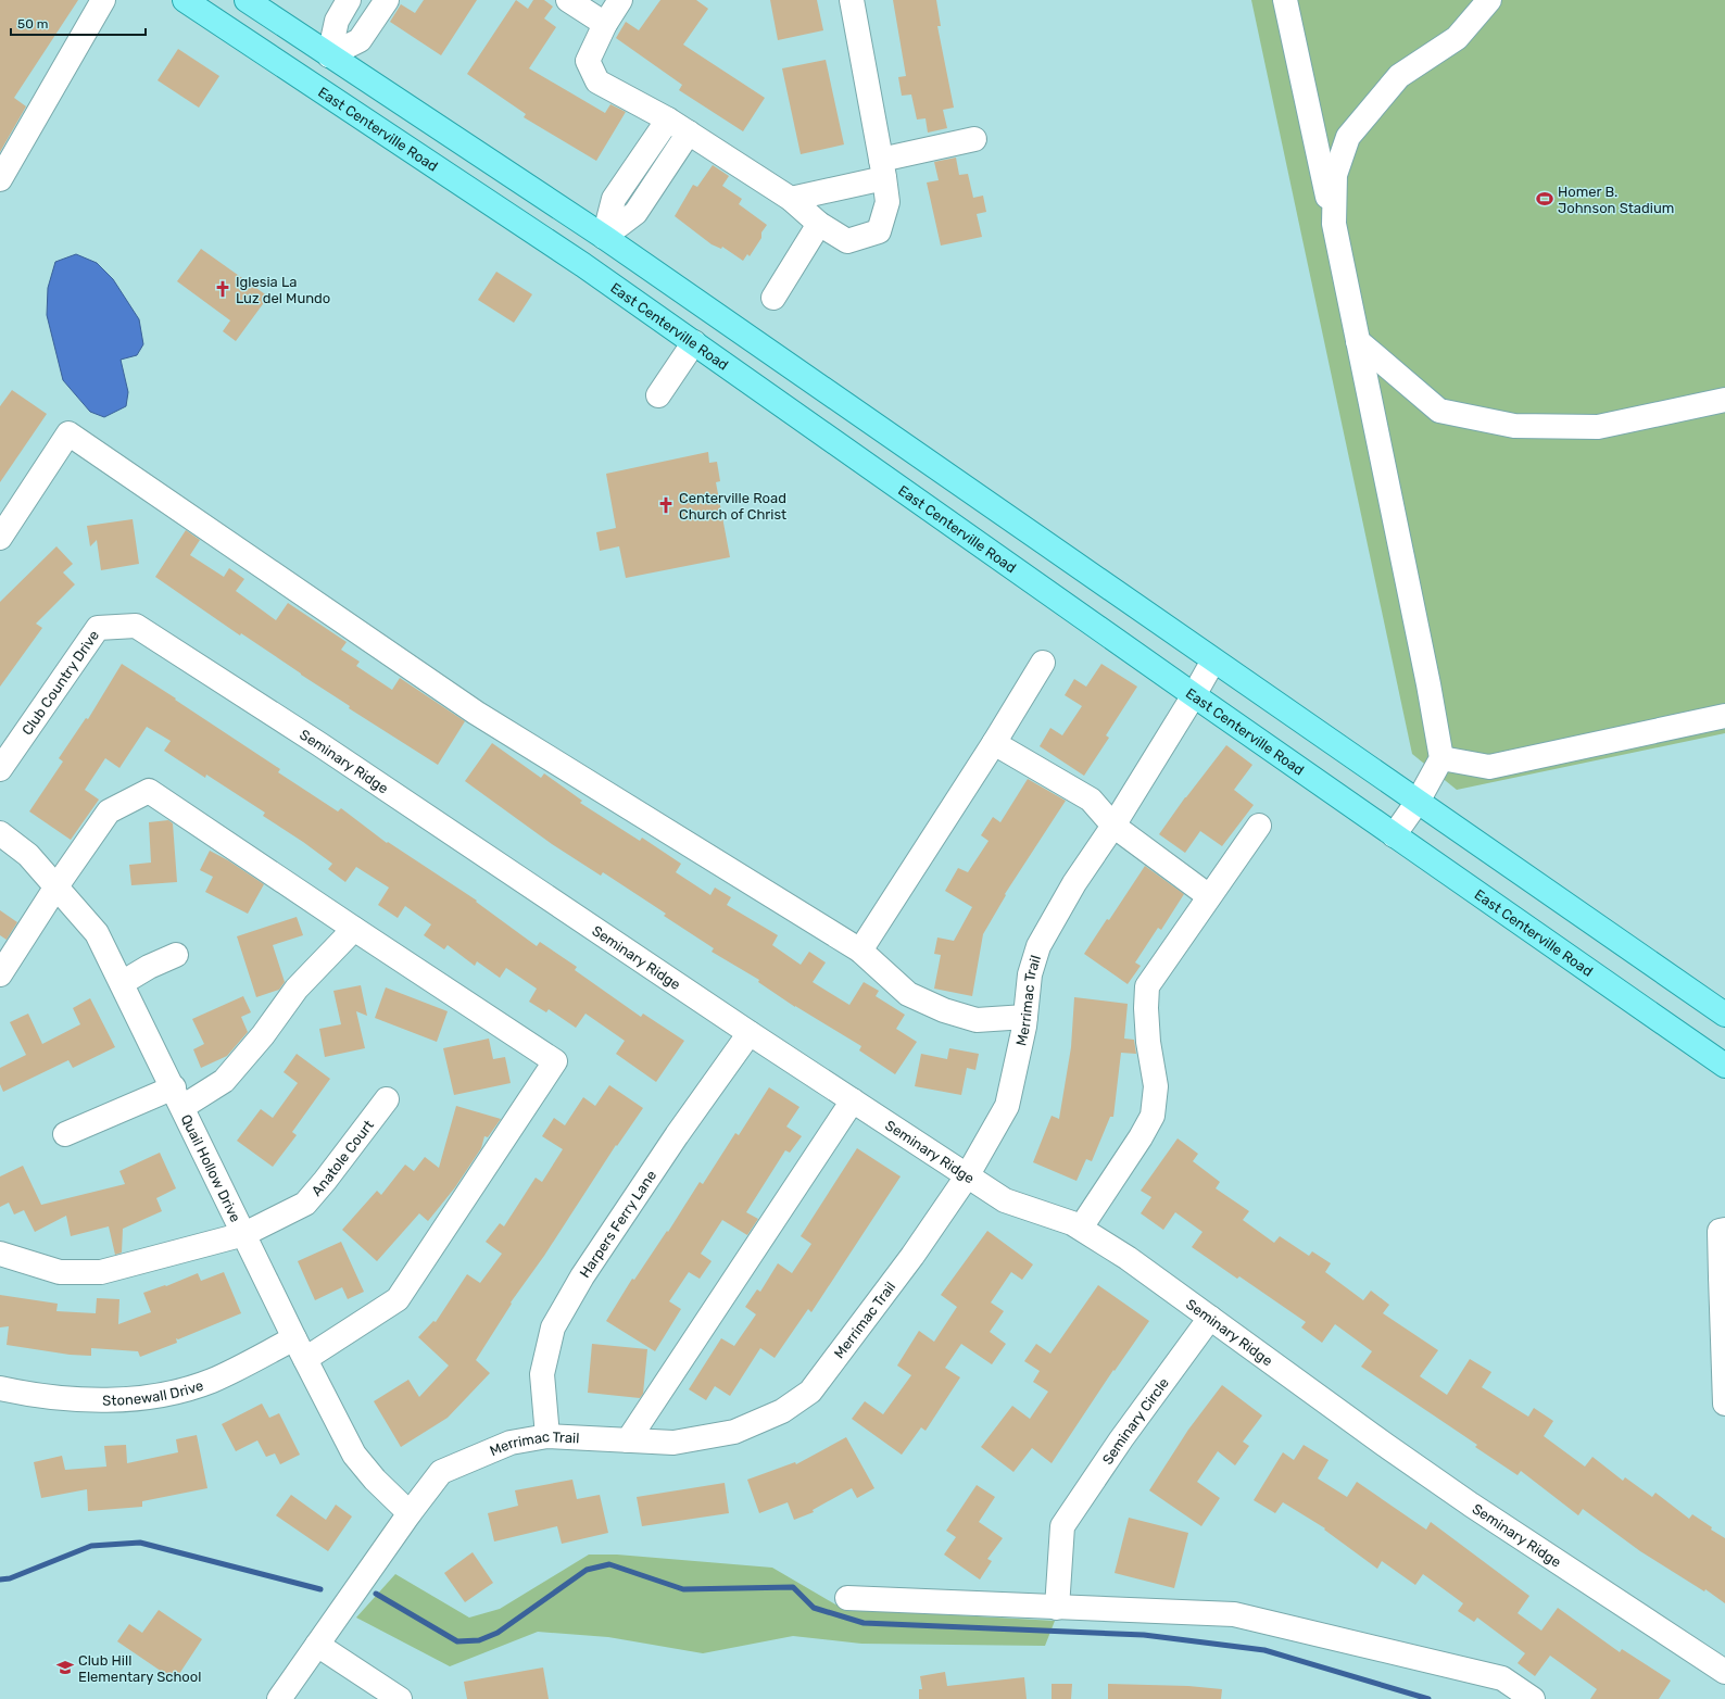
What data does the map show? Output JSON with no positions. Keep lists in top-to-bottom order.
{
  "streets": {
    "main road": ["East Centerville Road"],
    "street": [
      "Club Country Drive",
      "Seminary Ridge",
      "Merrimac Trail",
      "Anatole Court",
      "Quail Hollow Drive",
      "Harpers Ferry Lane",
      "Stonewall Drive",
      "Seminary Circle"
    ]
  },
  "crossings": [
    ["East Centerville Road", "Merrimac Trail"],
    ["Club Country Drive", "Seminary Ridge"],
    ["Seminary Ridge", "Merrimac Trail"],
    ["Seminary Ridge", "Harpers Ferry Lane"],
    ["Seminary Ridge", "Seminary Circle"],
    ["Merrimac Trail", "Quail Hollow Drive"],
    ["Merrimac Trail", "Harpers Ferry Lane"],
    ["Anatole Court", "Quail Hollow Drive"],
    ["Quail Hollow Drive", "Stonewall Drive"]
  ],
  "places": {
    "sports": ["Homer B. Johnson Stadium"],
    "church": ["Iglesia La Luz del Mundo", "Centerville Road Church of Christ"],
    "school or university": ["Club Hill Elementary School"]
  },
  "scale_bar": "50 m"
}
